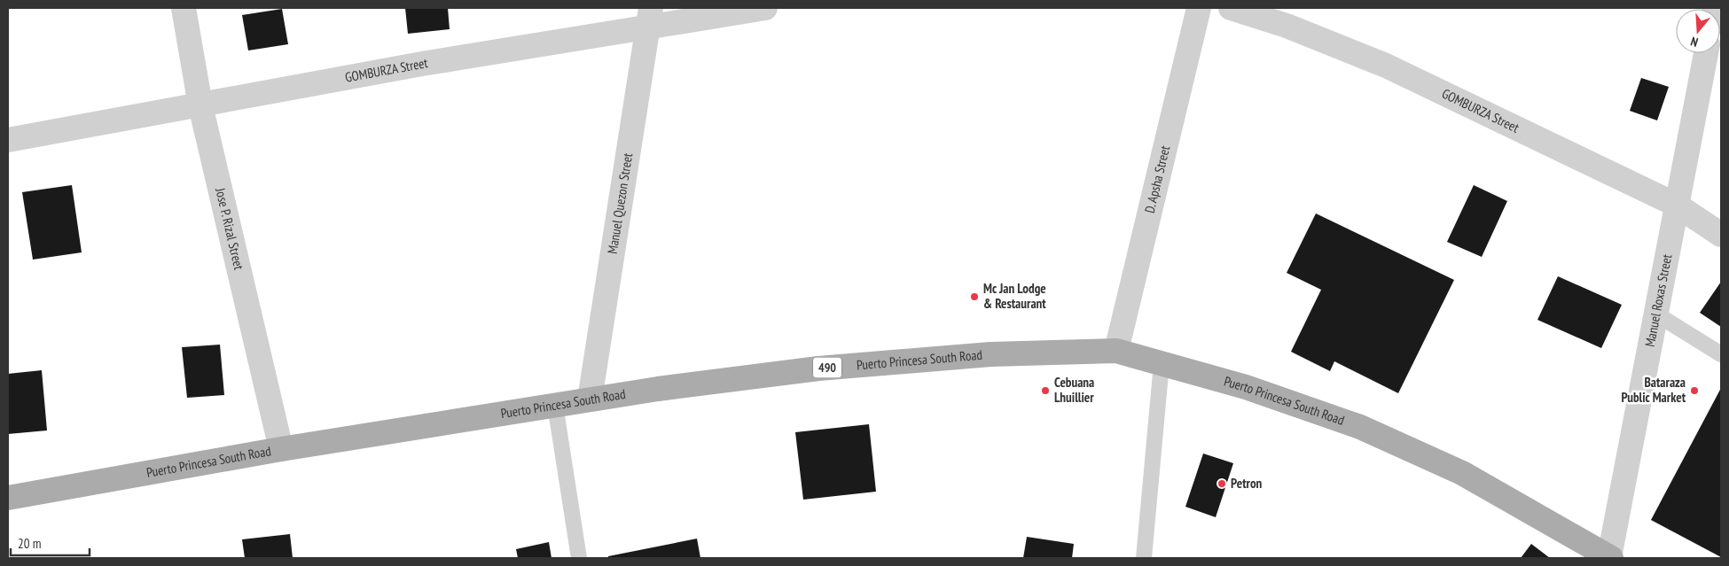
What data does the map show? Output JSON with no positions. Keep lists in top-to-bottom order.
{
  "streets": {
    "main road": ["Puerto Princesa South Road", "490"],
    "street": [
      "GOMBURZA Street",
      "D. Apsha Street",
      "Manuel Quezon Street",
      "Jose P. Rizal Street",
      "Manuel Roxas Street"
    ]
  },
  "crossings": [
    ["GOMBURZA Street", "Manuel Quezon Street"],
    ["GOMBURZA Street", "Jose P. Rizal Street"],
    ["GOMBURZA Street", "Manuel Roxas Street"],
    ["D. Apsha Street", "Puerto Princesa South Road"],
    ["Manuel Quezon Street", "Puerto Princesa South Road"],
    ["Jose P. Rizal Street", "Puerto Princesa South Road"],
    ["Manuel Roxas Street", "Puerto Princesa South Road"]
  ],
  "places": [
    "Mc Jan Lodge & Restaurant",
    "Cebuana Lhuillier",
    "Bataraza Public Market",
    "Petron"
  ],
  "scale_bar": "20 m",
  "north": "bottom"
}
